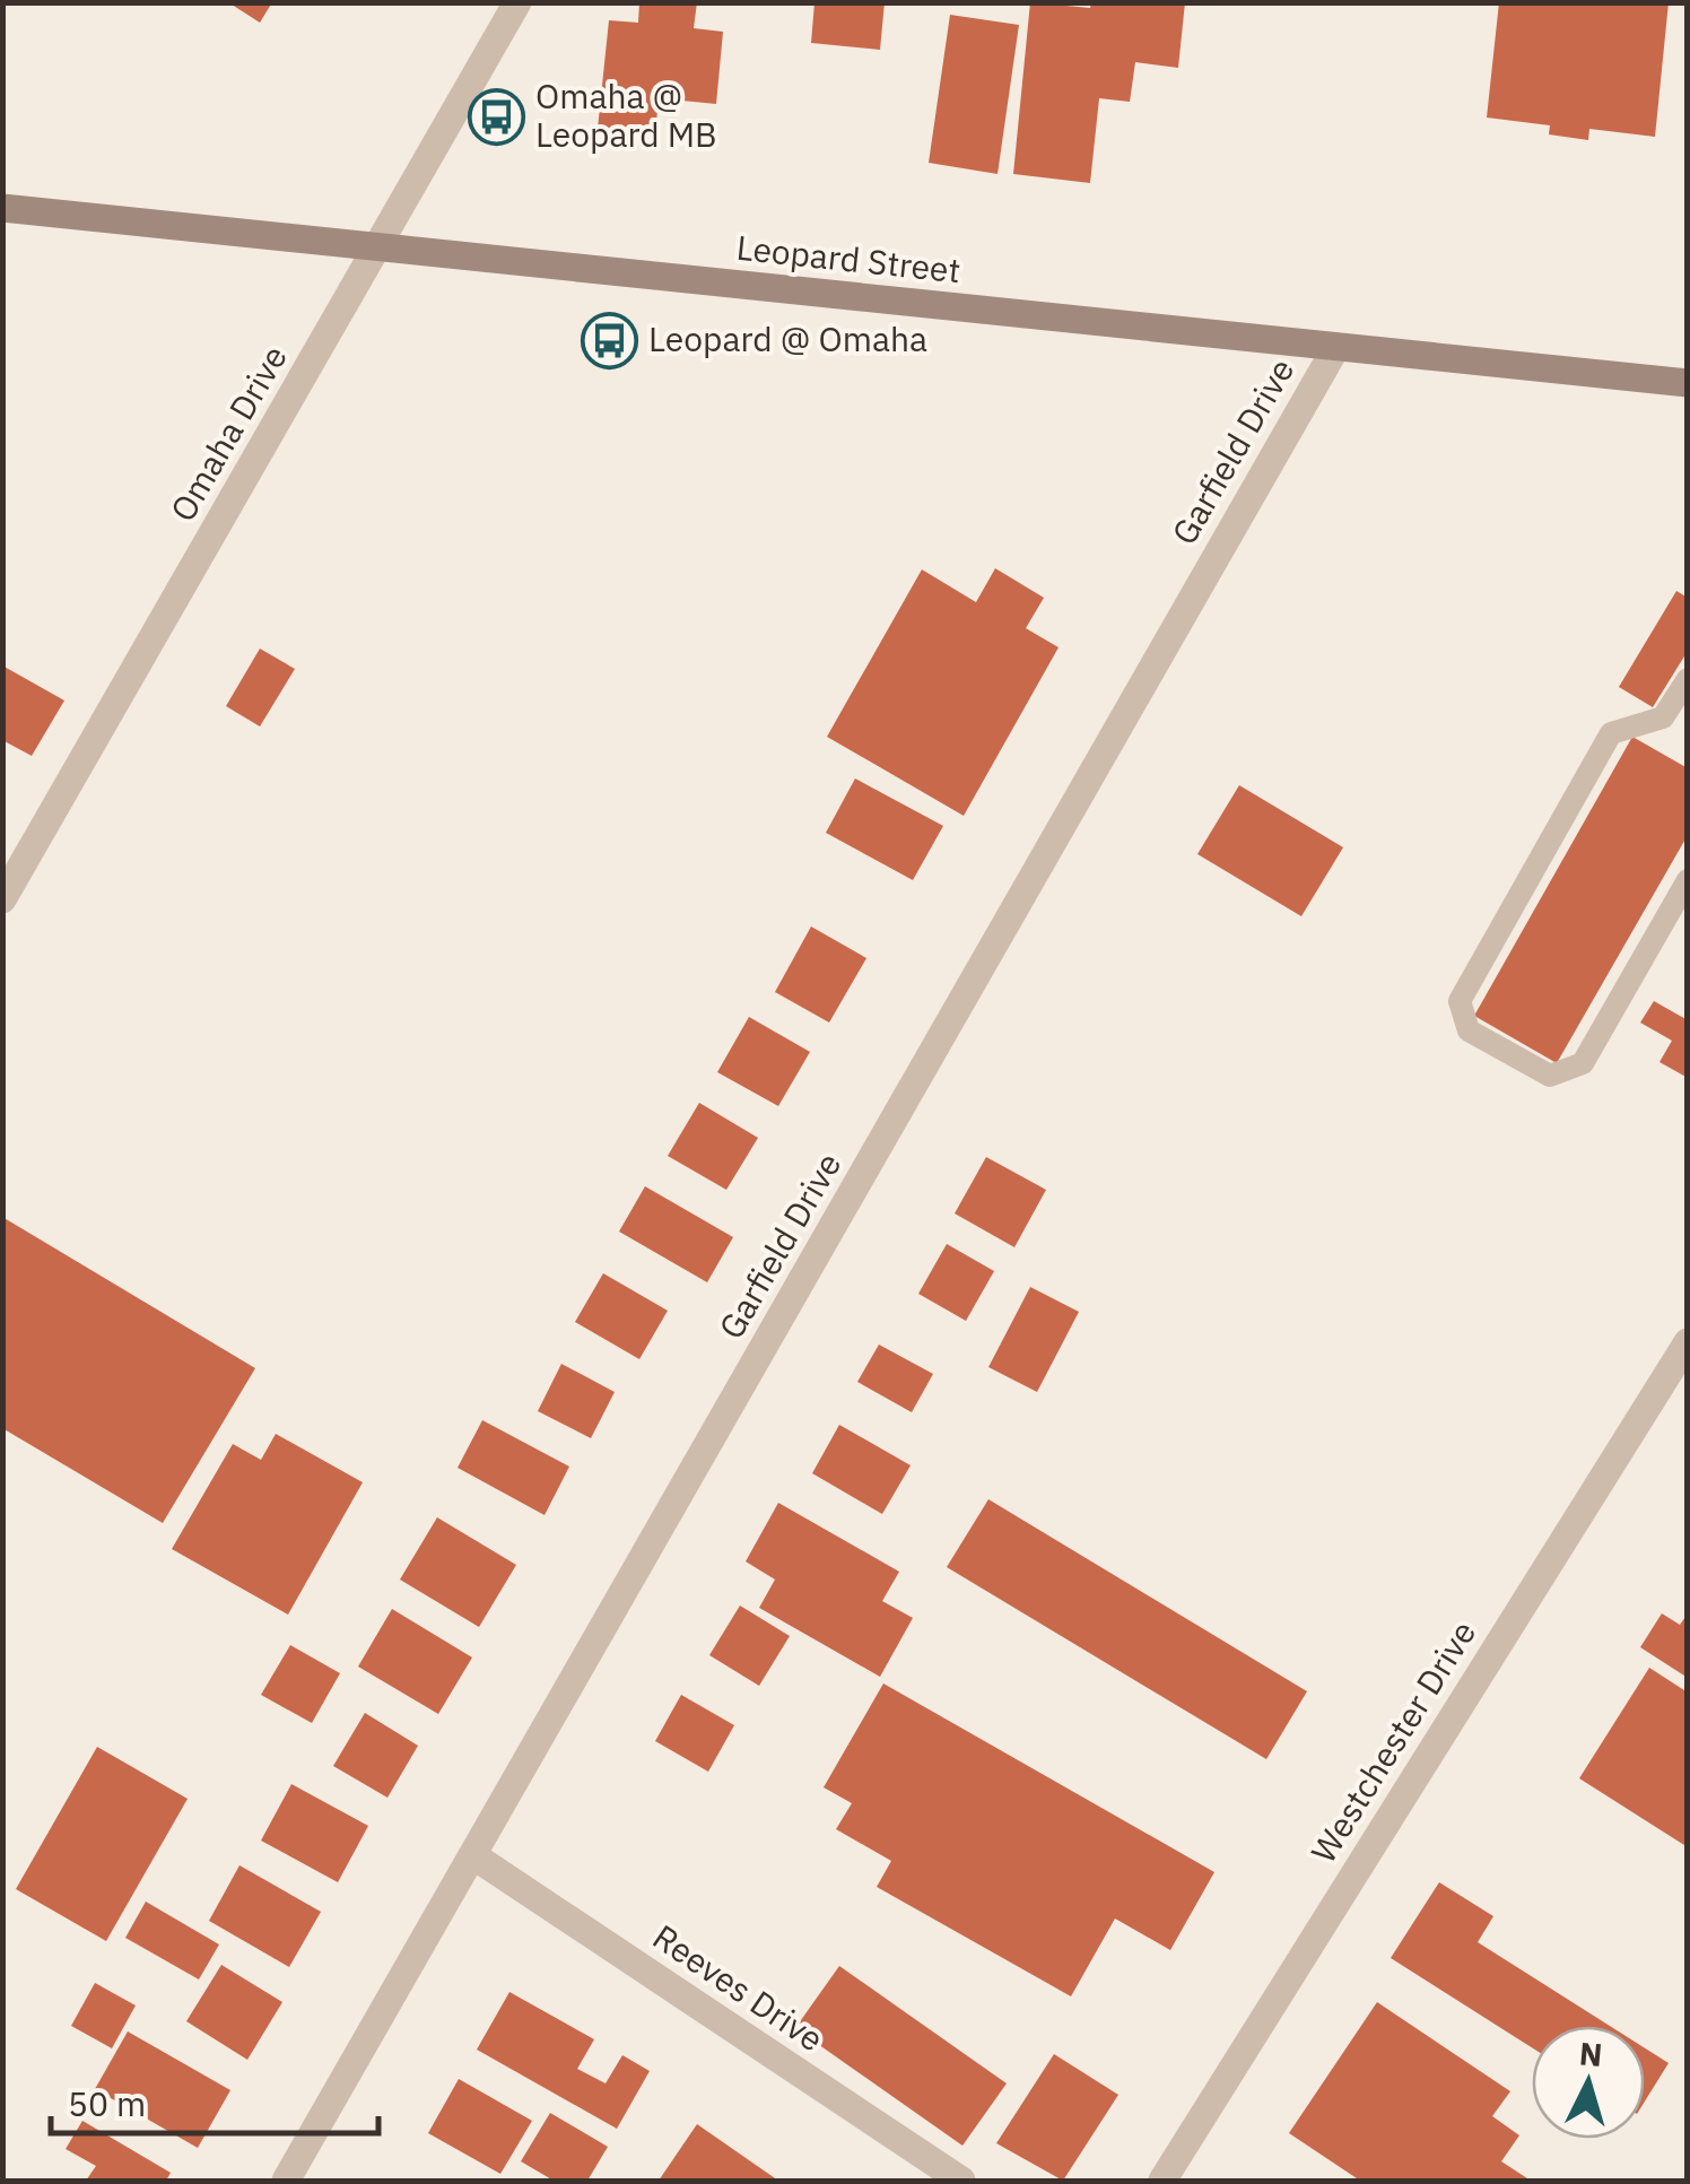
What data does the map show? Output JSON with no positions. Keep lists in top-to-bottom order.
{
  "streets": {
    "main road": ["Leopard Street"],
    "street": [
      "Omaha Drive",
      "Garfield Drive",
      "Westchester Drive",
      "Reeves Drive"
    ]
  },
  "crossings": [
    ["Leopard Street", "Omaha Drive"],
    ["Leopard Street", "Garfield Drive"],
    ["Garfield Drive", "Reeves Drive"]
  ],
  "places": {
    "bus stop": ["Omaha @ Leopard MB", "Leopard @ Omaha"]
  },
  "scale_bar": "50 m",
  "north": "top"
}
